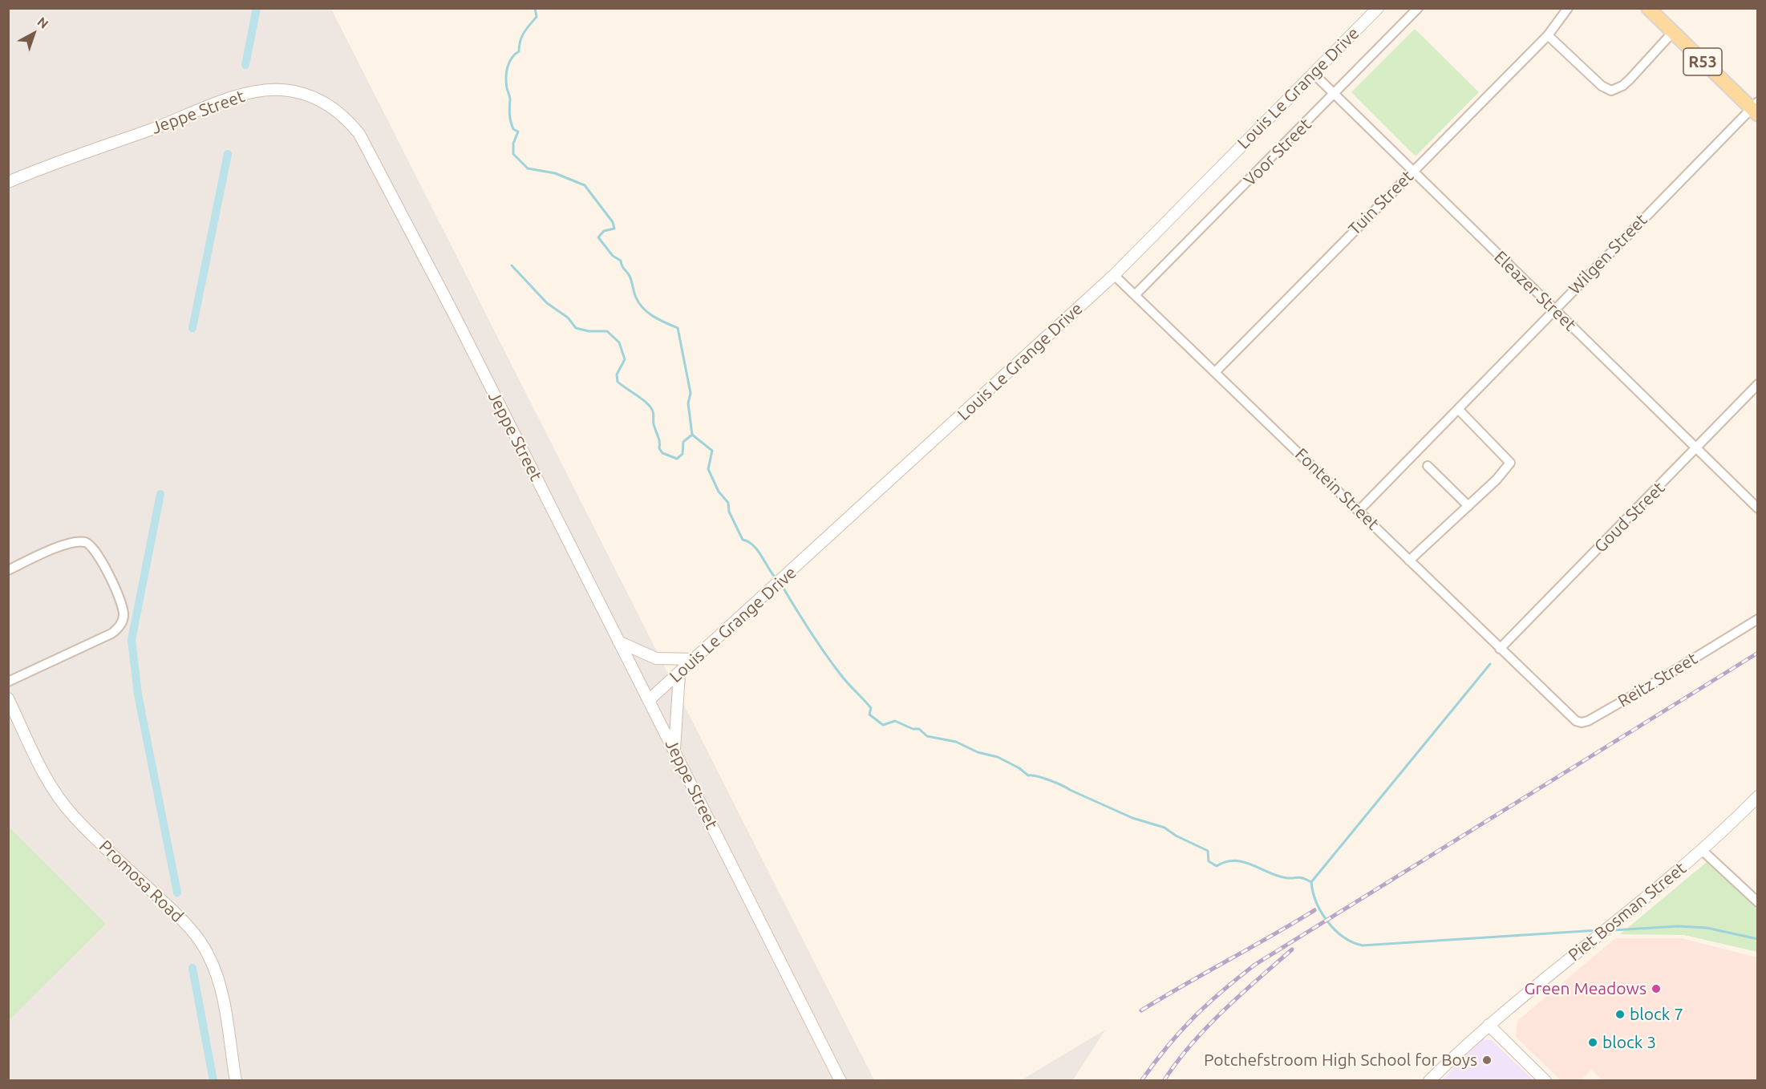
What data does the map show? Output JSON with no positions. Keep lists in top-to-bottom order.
{
  "streets": {
    "main road": ["R53"],
    "street": [
      "Louis Le Grange Drive",
      "Jeppe Street",
      "Voor Street",
      "Tuin Street",
      "Wilgen Street",
      "Eleazer Street",
      "Fontein Street",
      "Goud Street",
      "Reitz Street",
      "Promosa Road",
      "Piet Bosman Street"
    ]
  },
  "crossings": [
    ["R53", "Wilgen Street"],
    ["Louis Le Grange Drive", "Jeppe Street"],
    ["Louis Le Grange Drive", "Eleazer Street"],
    ["Louis Le Grange Drive", "Fontein Street"],
    ["Voor Street", "Eleazer Street"],
    ["Voor Street", "Fontein Street"],
    ["Tuin Street", "Eleazer Street"],
    ["Tuin Street", "Fontein Street"],
    ["Wilgen Street", "Eleazer Street"],
    ["Wilgen Street", "Fontein Street"],
    ["Eleazer Street", "Goud Street"],
    ["Fontein Street", "Goud Street"],
    ["Fontein Street", "Reitz Street"]
  ],
  "places": [
    "Green Meadows",
    "block 7",
    "block 3",
    "Potchefstroom High School for Boys"
  ],
  "north": "top right"
}
